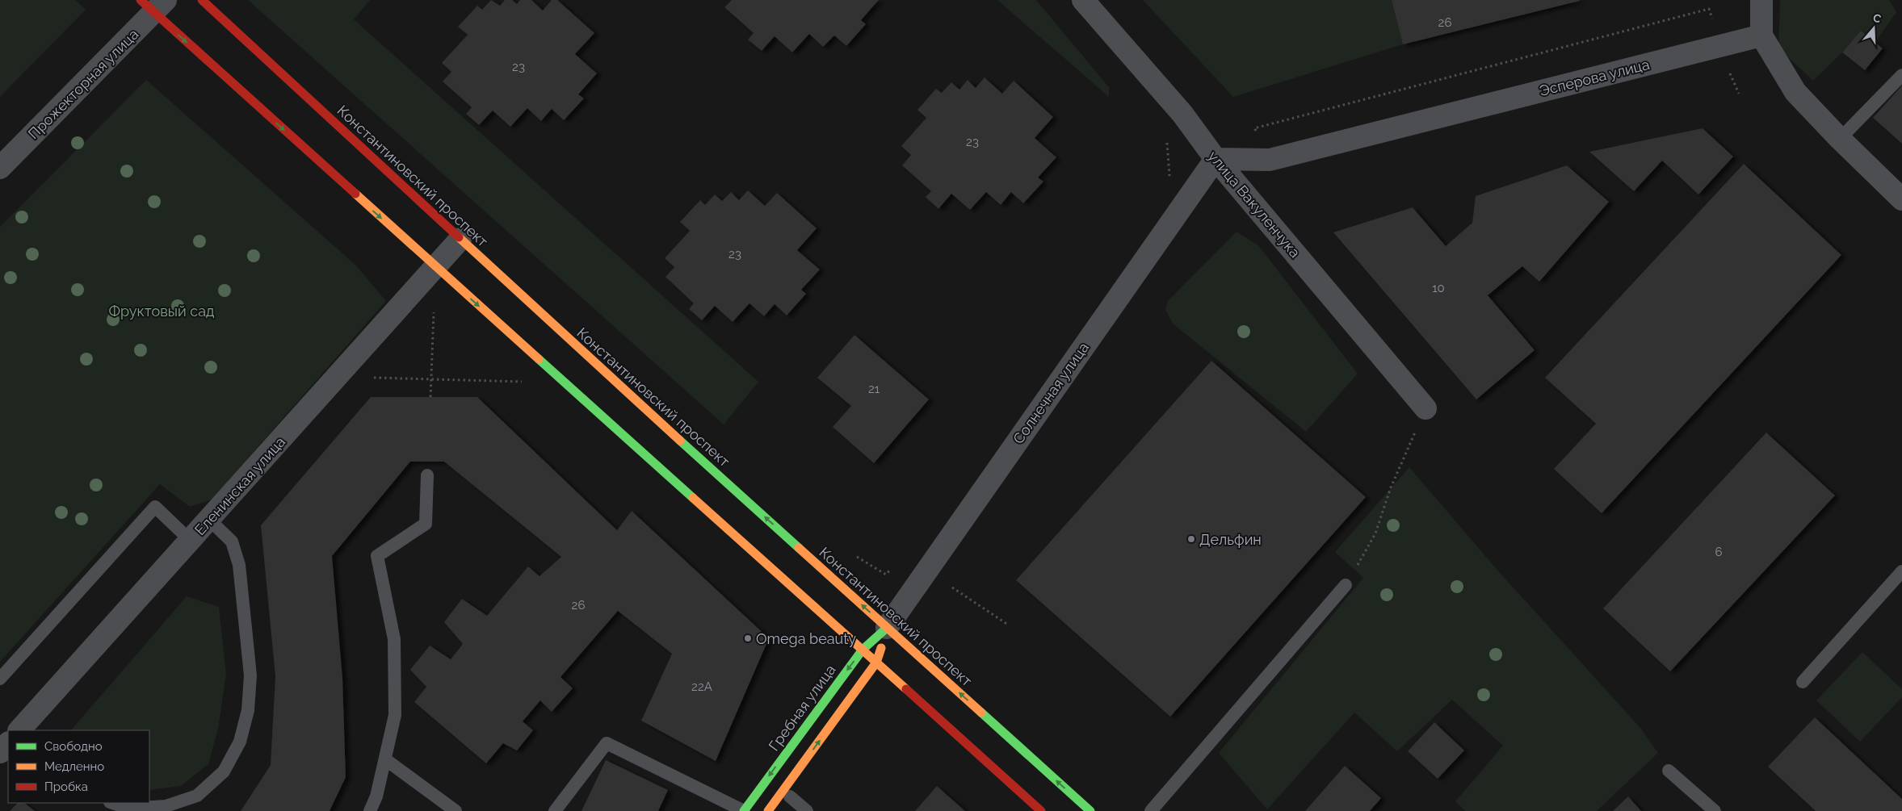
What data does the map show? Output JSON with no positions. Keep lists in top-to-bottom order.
{
  "streets": {
    "street": [
      "Эсперова улица",
      "Прожекторная улица",
      "Константиновский проспект",
      "улица Вакуленчука",
      "Солнечная улица",
      "Еленинская улица",
      "Гребная улица"
    ]
  },
  "crossings": [
    ["Эсперова улица", "улица Вакуленчука"],
    ["Эсперова улица", "Солнечная улица"],
    ["Константиновский проспект", "Солнечная улица"],
    ["Константиновский проспект", "Еленинская улица"],
    ["Константиновский проспект", "Гребная улица"],
    ["улица Вакуленчука", "Солнечная улица"],
    ["Солнечная улица", "Гребная улица"]
  ],
  "parks": ["Фруктовый сад"],
  "places": ["Дельфин", "Omega beauty"],
  "house_numbers": [
    "26",
    "23",
    "23",
    "23",
    "10",
    "21",
    "6",
    "26",
    "22А"
  ],
  "legend": ["Свободно", "Медленно", "Пробка"],
  "north": "top"
}
